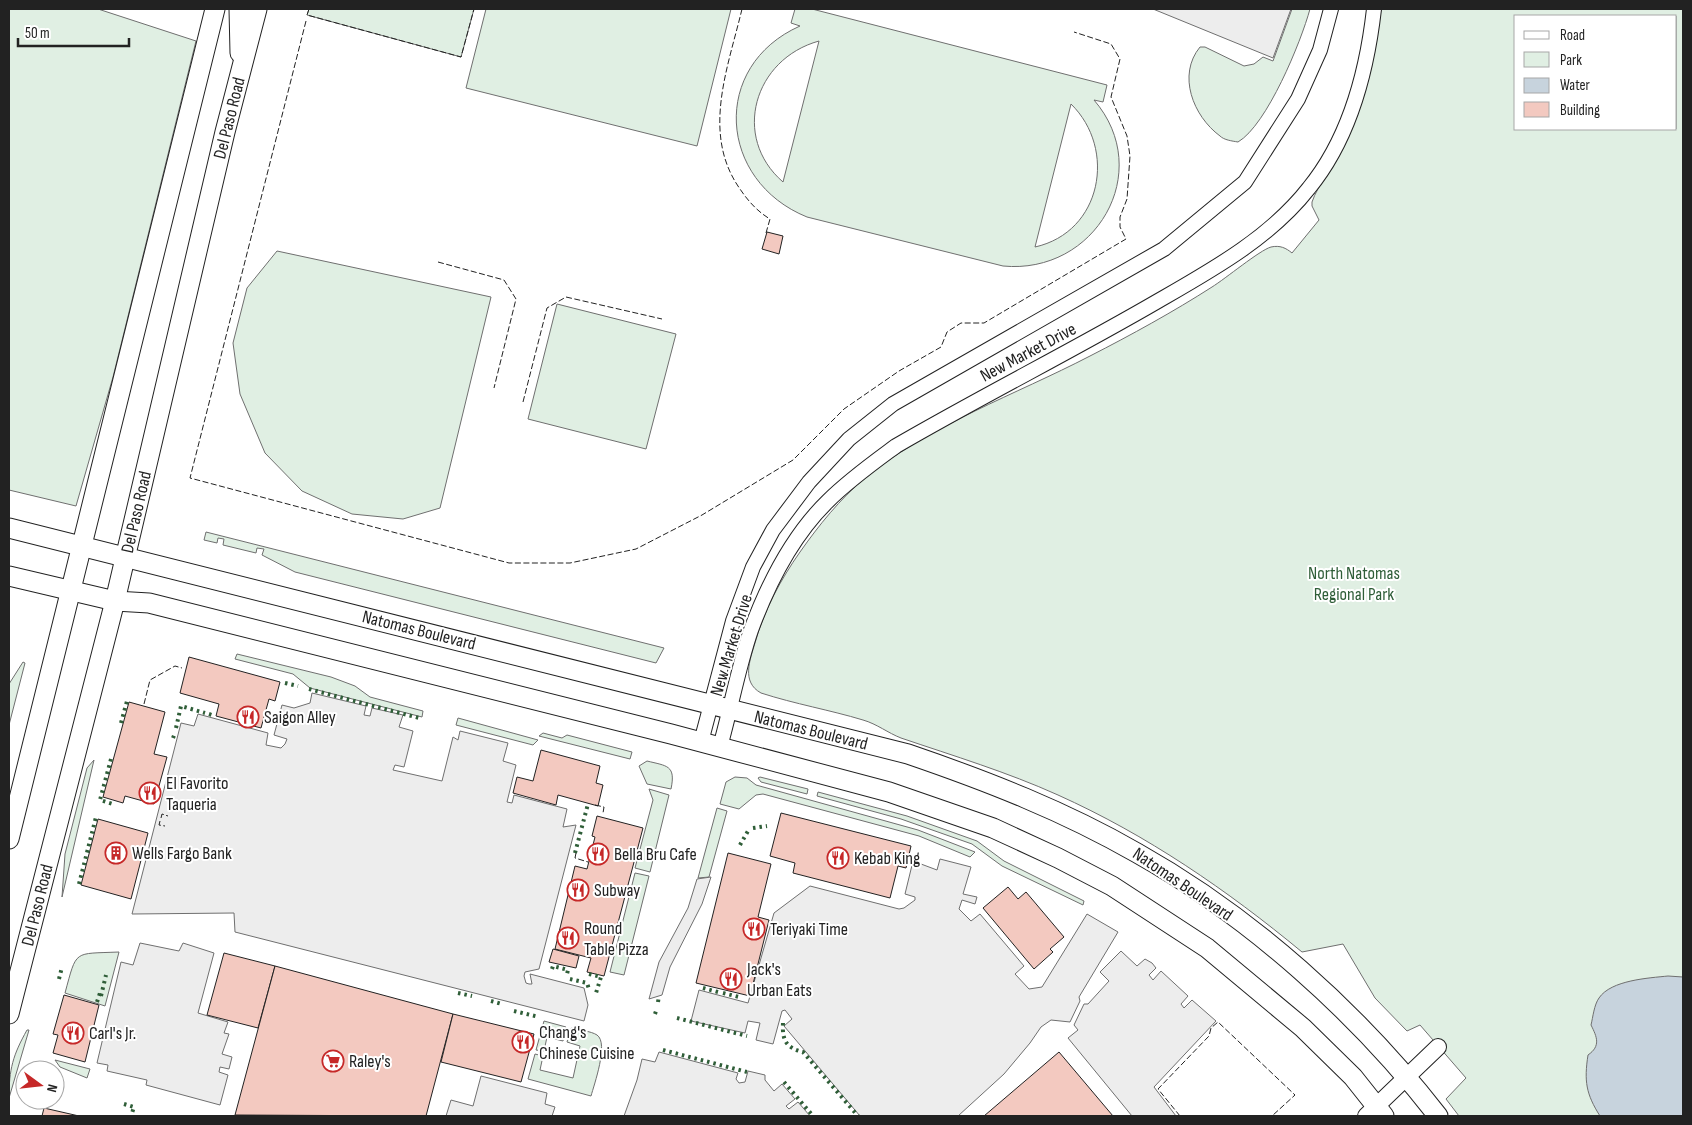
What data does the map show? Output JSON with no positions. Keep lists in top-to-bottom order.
{
  "streets": {
    "main road": ["Del Paso Road", "Natomas Boulevard"],
    "street": ["New Market Drive"]
  },
  "crossings": [
    ["Del Paso Road", "Natomas Boulevard"],
    ["New Market Drive", "Natomas Boulevard"]
  ],
  "parks": ["North Natomas Regional Park"],
  "places": {
    "restaurant": [
      "Saigon Alley",
      "El Favorito Taqueria",
      "Bella Bru Cafe",
      "Kebab King",
      "Subway",
      "Teriyaki Time",
      "Round Table Pizza",
      "Jack's Urban Eats",
      "Carl's Jr.",
      "Chang's Chinese Cuisine"
    ],
    "building": ["Wells Fargo Bank"],
    "supermarket": ["Raley's"]
  },
  "legend": [
    "Road",
    "Park",
    "Water",
    "Building"
  ],
  "scale_bar": "50 m",
  "north": "right"
}
